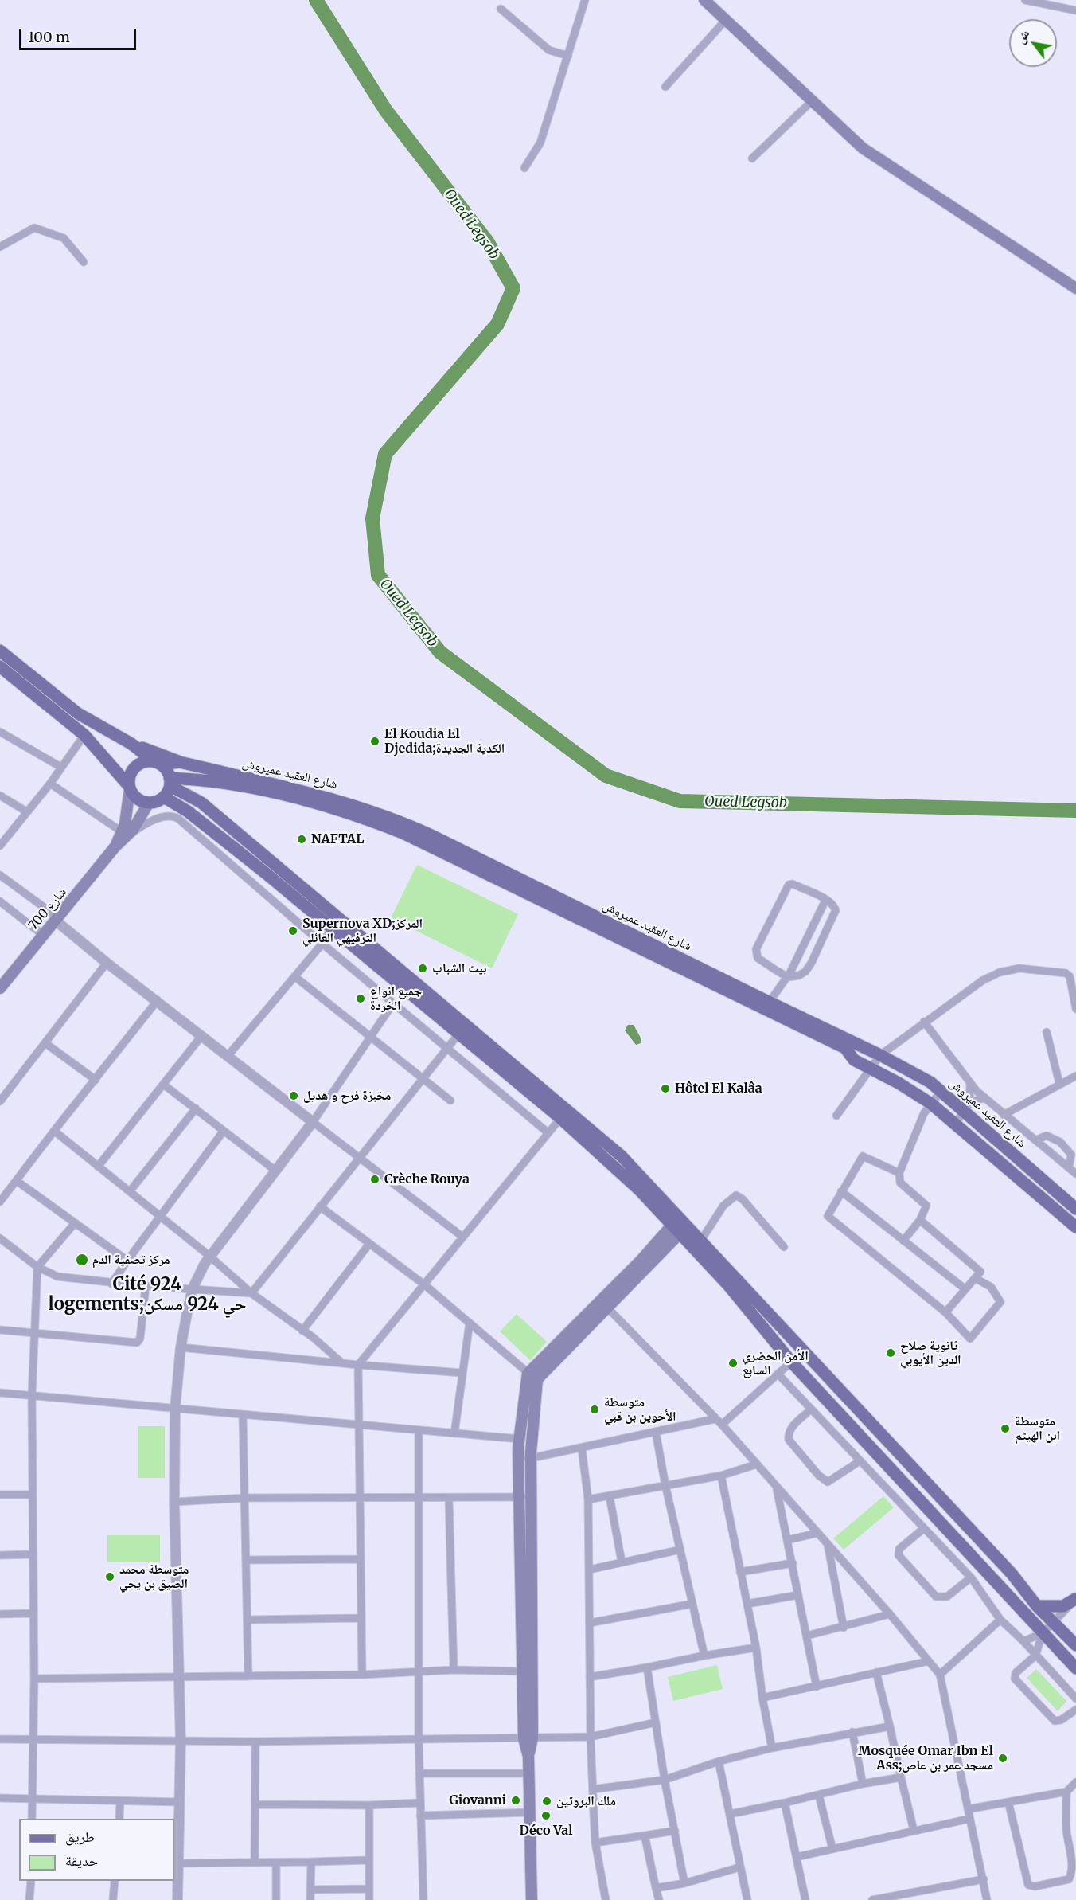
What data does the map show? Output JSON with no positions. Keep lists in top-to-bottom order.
{
  "streets": {
    "main road": ["شارع العقيد عميروش", "شارع 700"]
  },
  "districts": ["Cité 924 logements;حي 924 مسكن"],
  "water": ["Oued Legsob"],
  "places": [
    "El Koudia El Djedida;الكدية الجديدة",
    "NAFTAL",
    "Supernova XD;المركز الترفيهي العائلي",
    "بيت الشباب",
    "جميع انواع الخردة",
    "Hôtel El Kalâa",
    "مخبزة فرح و هديل",
    "Crèche Rouya",
    "مركز تصفية الدم",
    "ثانوية صلاح الدين الأيوبي",
    "الأمن الحضري السابع",
    "متوسطة الأخوين بن قبي",
    "متوسطة ابن الهيثم",
    "متوسطة محمد الصيق بن يحي",
    "Mosquée Omar Ibn El Ass;مسجد عمر بن عاص",
    "Giovanni",
    "ملك البروتين",
    "Déco Val"
  ],
  "legend": ["طريق", "حديقة"],
  "scale_bar": "100 m",
  "north": "top left"
}
